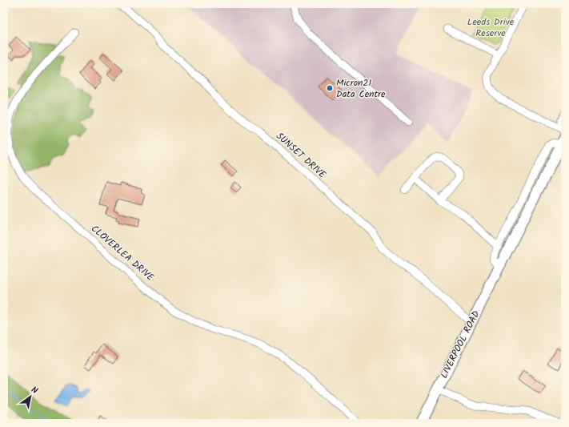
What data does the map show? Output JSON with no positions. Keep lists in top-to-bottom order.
{
  "streets": {
    "main road": ["LIVERPOOL ROAD"],
    "street": ["SUNSET DRIVE", "CLOVERLEA DRIVE"]
  },
  "crossings": [
    ["SUNSET DRIVE", "LIVERPOOL ROAD"]
  ],
  "parks": ["Leeds Drive Reserve"],
  "places": ["Micron21 Data Centre"],
  "north": "top right"
}
